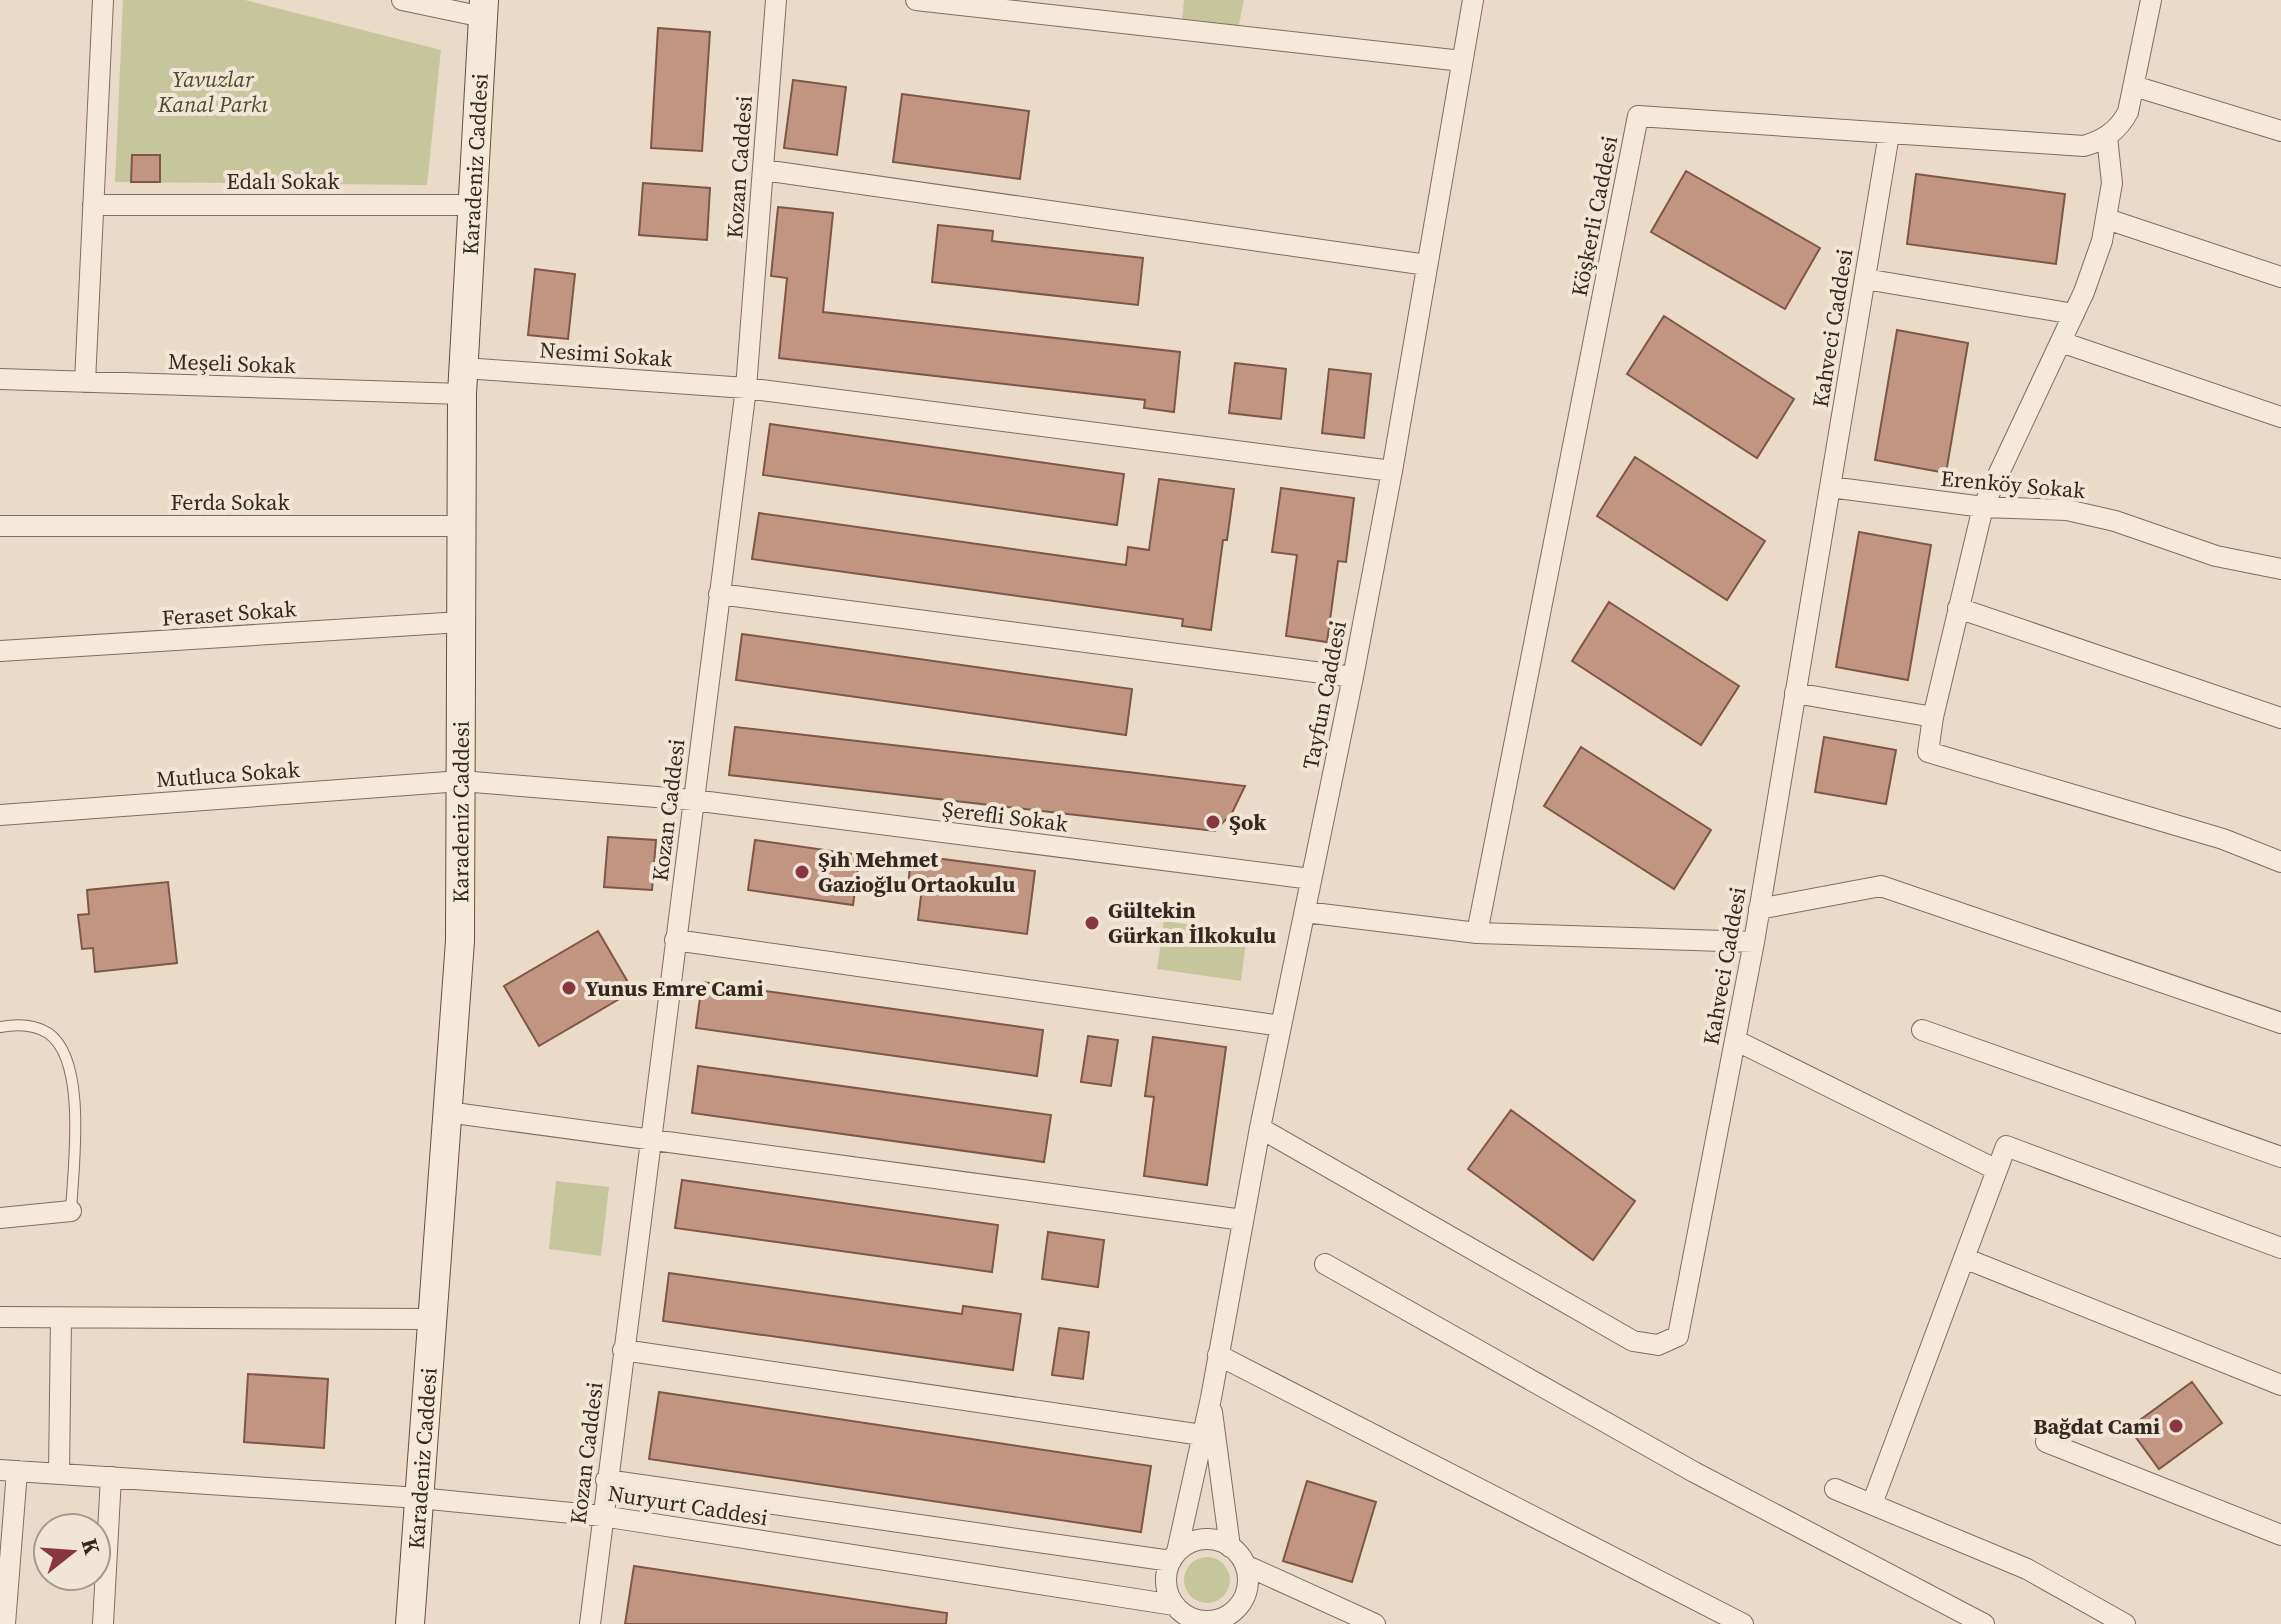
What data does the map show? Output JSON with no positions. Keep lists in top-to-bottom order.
{
  "streets": {
    "street": [
      "Karadeniz Caddesi",
      "Kozan Caddesi",
      "Edalı Sokak",
      "Köşkerli Caddesi",
      "Kahveci Caddesi",
      "Nesimi Sokak",
      "Meşeli Sokak",
      "Erenköy Sokak",
      "Ferda Sokak",
      "Feraset Sokak",
      "Tayfun Caddesi",
      "Mutluca Sokak",
      "Şerefli Sokak",
      "Nuryurt Caddesi"
    ]
  },
  "crossings": [
    ["Karadeniz Caddesi", "Edalı Sokak"],
    ["Karadeniz Caddesi", "Nesimi Sokak"],
    ["Karadeniz Caddesi", "Meşeli Sokak"],
    ["Karadeniz Caddesi", "Ferda Sokak"],
    ["Karadeniz Caddesi", "Feraset Sokak"],
    ["Karadeniz Caddesi", "Mutluca Sokak"],
    ["Karadeniz Caddesi", "Nuryurt Caddesi"],
    ["Kozan Caddesi", "Nesimi Sokak"],
    ["Kozan Caddesi", "Mutluca Sokak"],
    ["Kozan Caddesi", "Şerefli Sokak"],
    ["Kozan Caddesi", "Nuryurt Caddesi"],
    ["Köşkerli Caddesi", "Kahveci Caddesi"],
    ["Kahveci Caddesi", "Erenköy Sokak"],
    ["Kahveci Caddesi", "Tayfun Caddesi"],
    ["Nesimi Sokak", "Meşeli Sokak"],
    ["Nesimi Sokak", "Tayfun Caddesi"],
    ["Tayfun Caddesi", "Şerefli Sokak"],
    ["Mutluca Sokak", "Şerefli Sokak"]
  ],
  "parks": ["Yavuzlar Kanal Parkı"],
  "places": [
    "Şok",
    "Şıh Mehmet Gazioğlu Ortaokulu",
    "Gültekin Gürkan İlkokulu",
    "Yunus Emre Cami",
    "Bağdat Cami"
  ],
  "north": "right"
}
